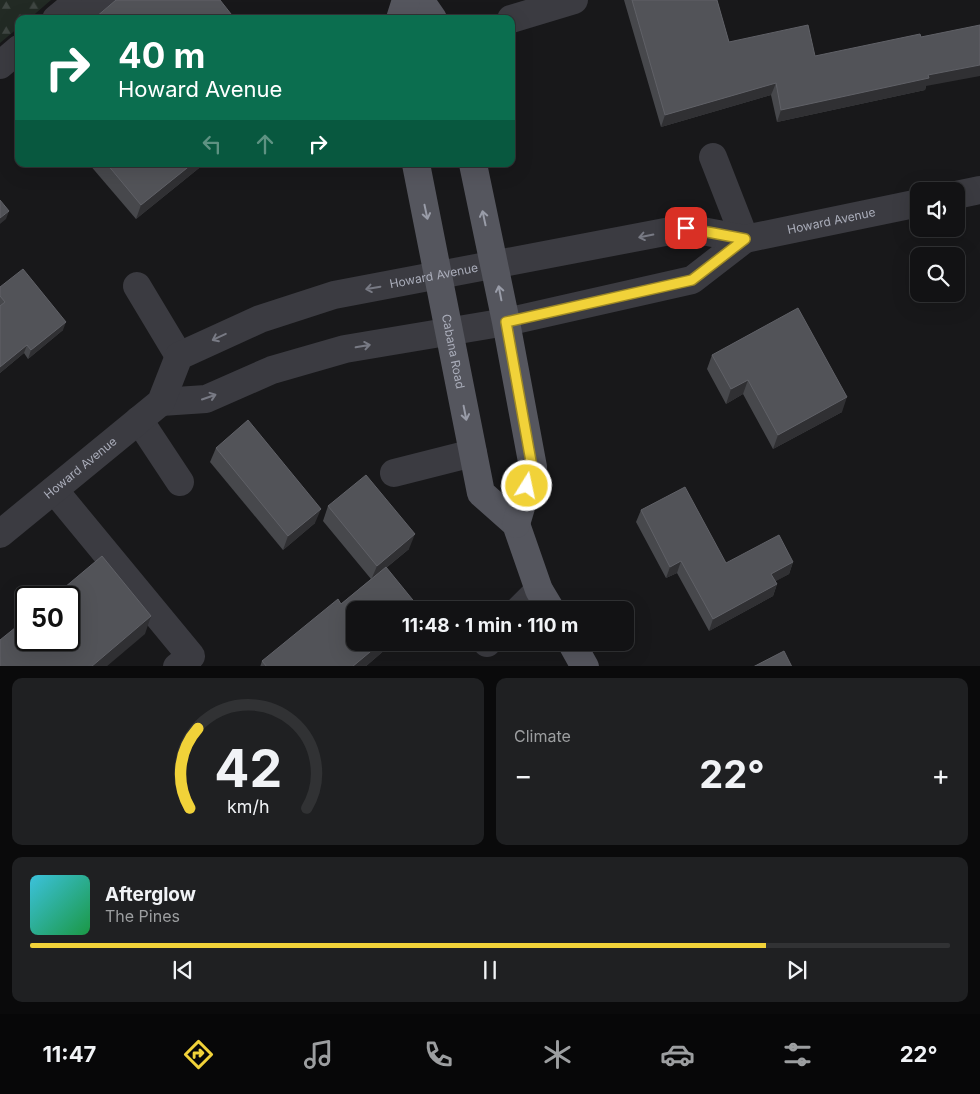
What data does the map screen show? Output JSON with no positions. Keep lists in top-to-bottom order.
{
  "streets": {
    "main road": ["Cabana Road"],
    "street": ["Howard Avenue"]
  },
  "crossings": [
    ["Howard Avenue", "Cabana Road"]
  ],
  "page": {
    "turn": ["40 m", "Howard Avenue"],
    "limit": "50",
    "trip": "11:48 · 1 min · 110 m",
    "tile": "Climate",
    "heat": ["−", "22°", "+"],
    "song": ["Afterglow", "The Pines"],
    "tabs": ["11:47", "22°"],
    "gauge": ["42", "km/h"]
  }
}
